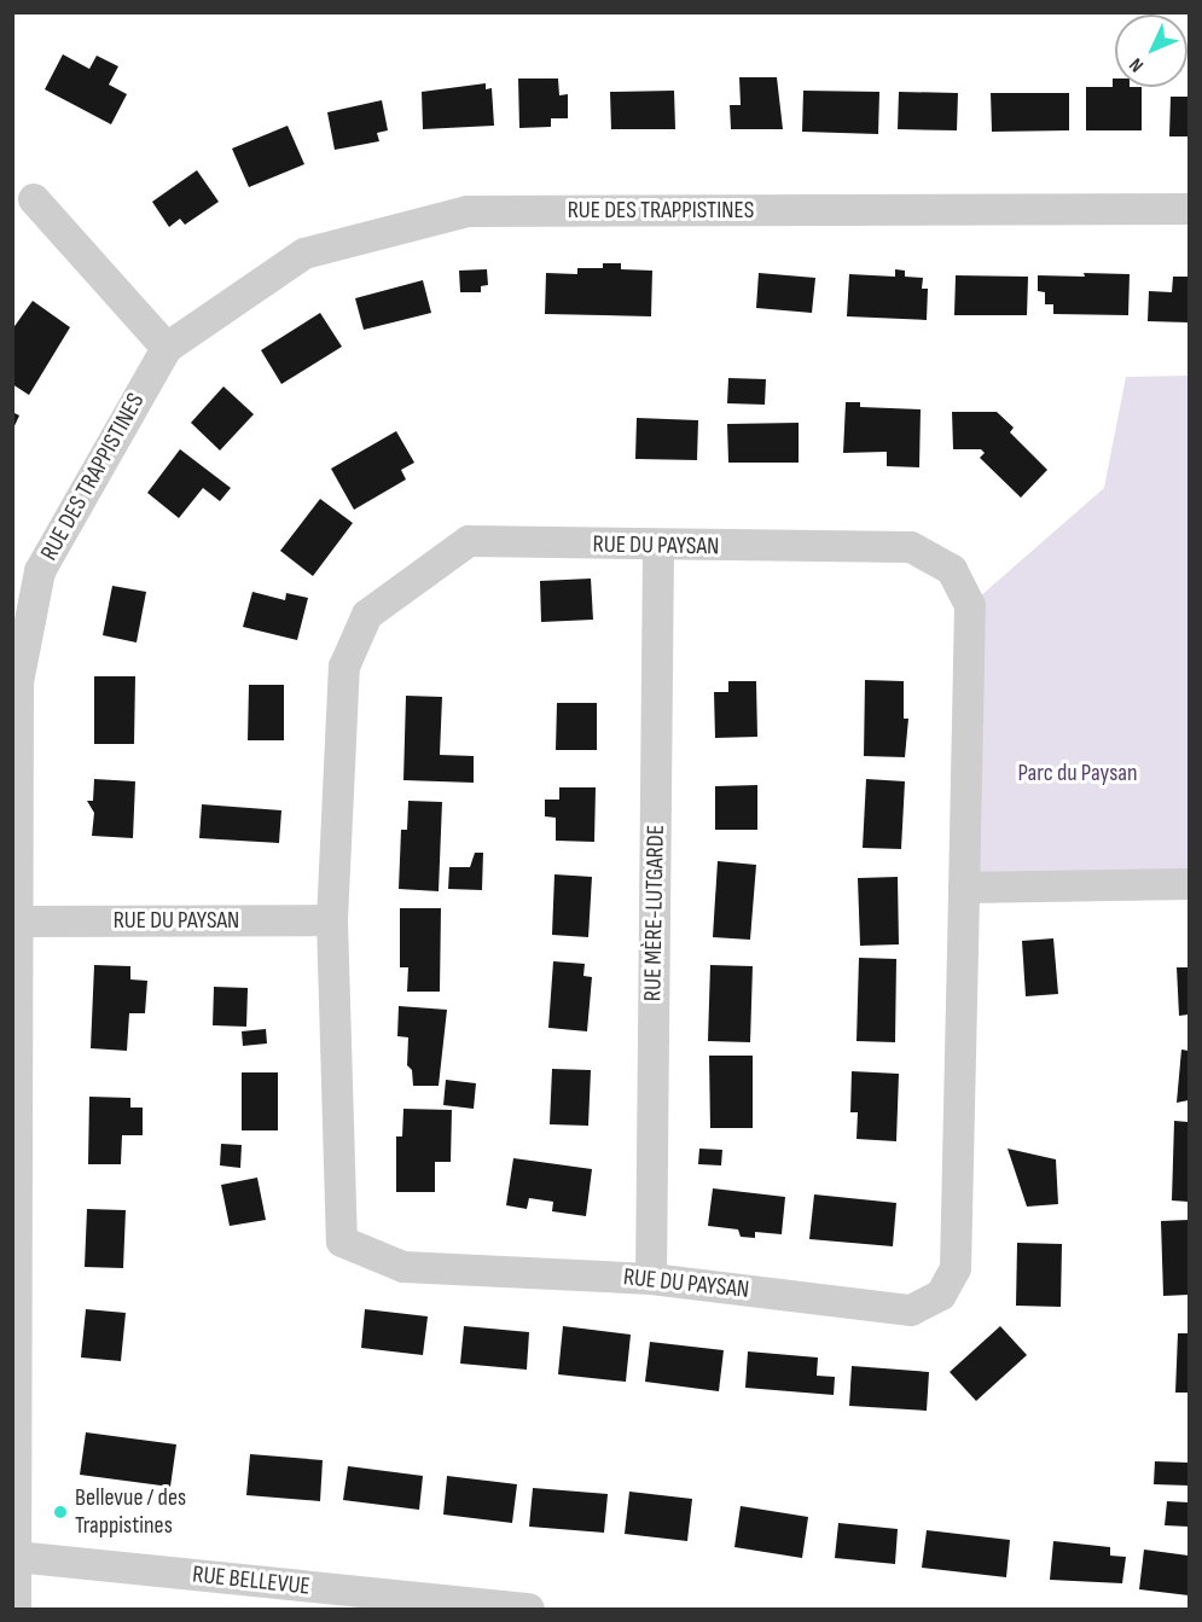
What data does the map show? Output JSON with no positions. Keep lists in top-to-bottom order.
{
  "streets": {
    "street": [
      "RUE DES TRAPPISTINES",
      "RUE DU PAYSAN",
      "RUE MÈRE-LUTGARDE",
      "RUE BELLEVUE"
    ]
  },
  "crossings": [
    ["RUE DES TRAPPISTINES", "RUE DU PAYSAN"],
    ["RUE DES TRAPPISTINES", "RUE BELLEVUE"],
    ["RUE DU PAYSAN", "RUE MÈRE-LUTGARDE"]
  ],
  "parks": ["Parc du Paysan"],
  "places": ["Bellevue / des Trappistines"],
  "north": "bottom left"
}
